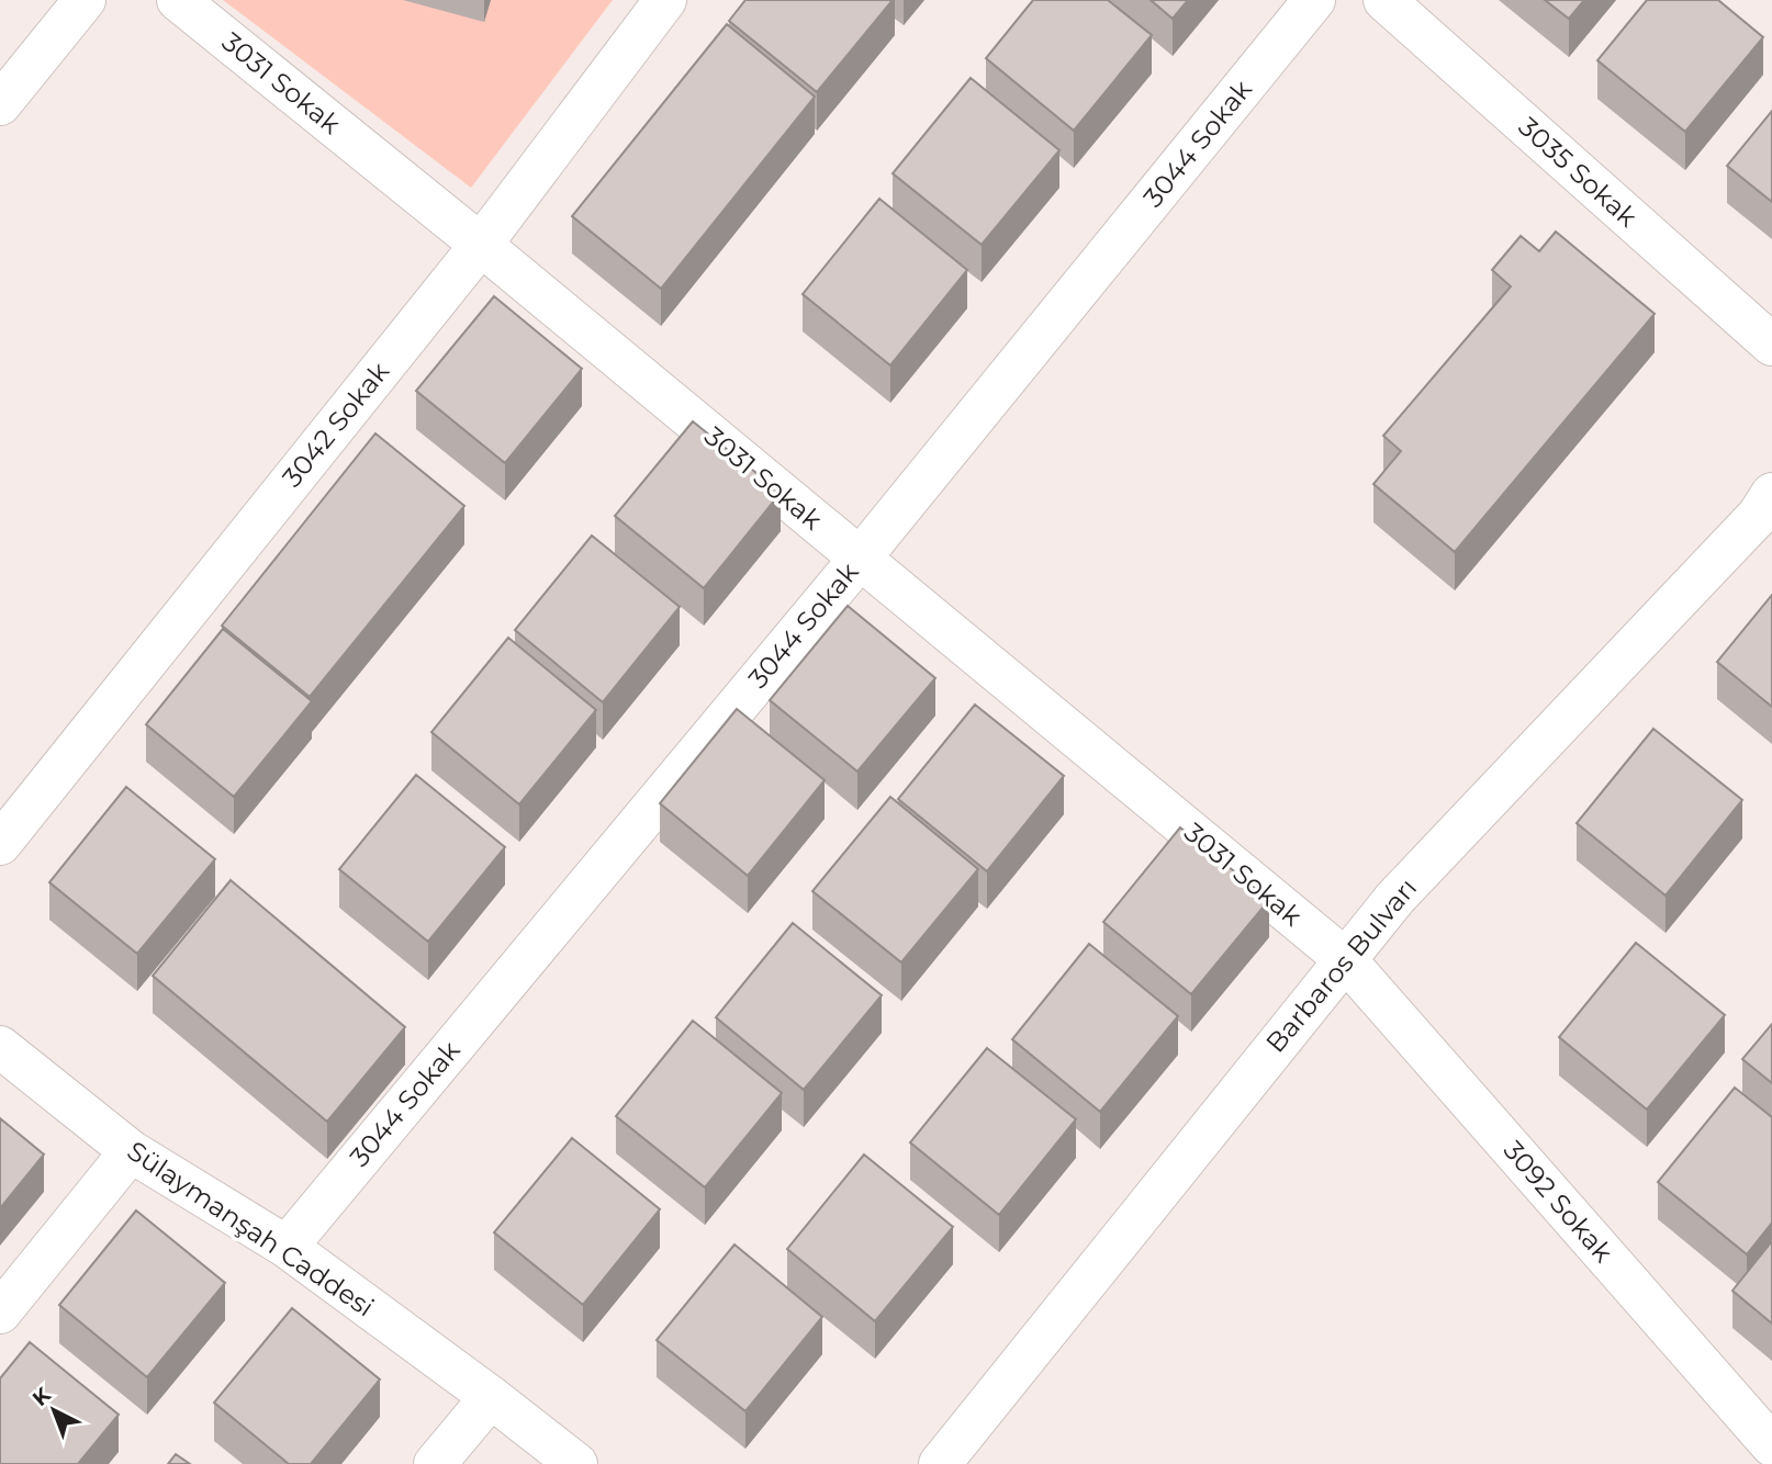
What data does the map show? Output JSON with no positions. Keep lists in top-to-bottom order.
{
  "streets": {
    "street": [
      "3031 Sokak",
      "3044 Sokak",
      "3035 Sokak",
      "3042 Sokak",
      "Barbaros Bulvarı",
      "3092 Sokak",
      "Sülaymanşah Caddesi"
    ]
  },
  "crossings": [
    ["3031 Sokak", "3044 Sokak"],
    ["3031 Sokak", "3042 Sokak"],
    ["3031 Sokak", "Barbaros Bulvarı"],
    ["3031 Sokak", "3092 Sokak"],
    ["3044 Sokak", "Sülaymanşah Caddesi"],
    ["Barbaros Bulvarı", "3092 Sokak"]
  ],
  "north": "top left"
}
